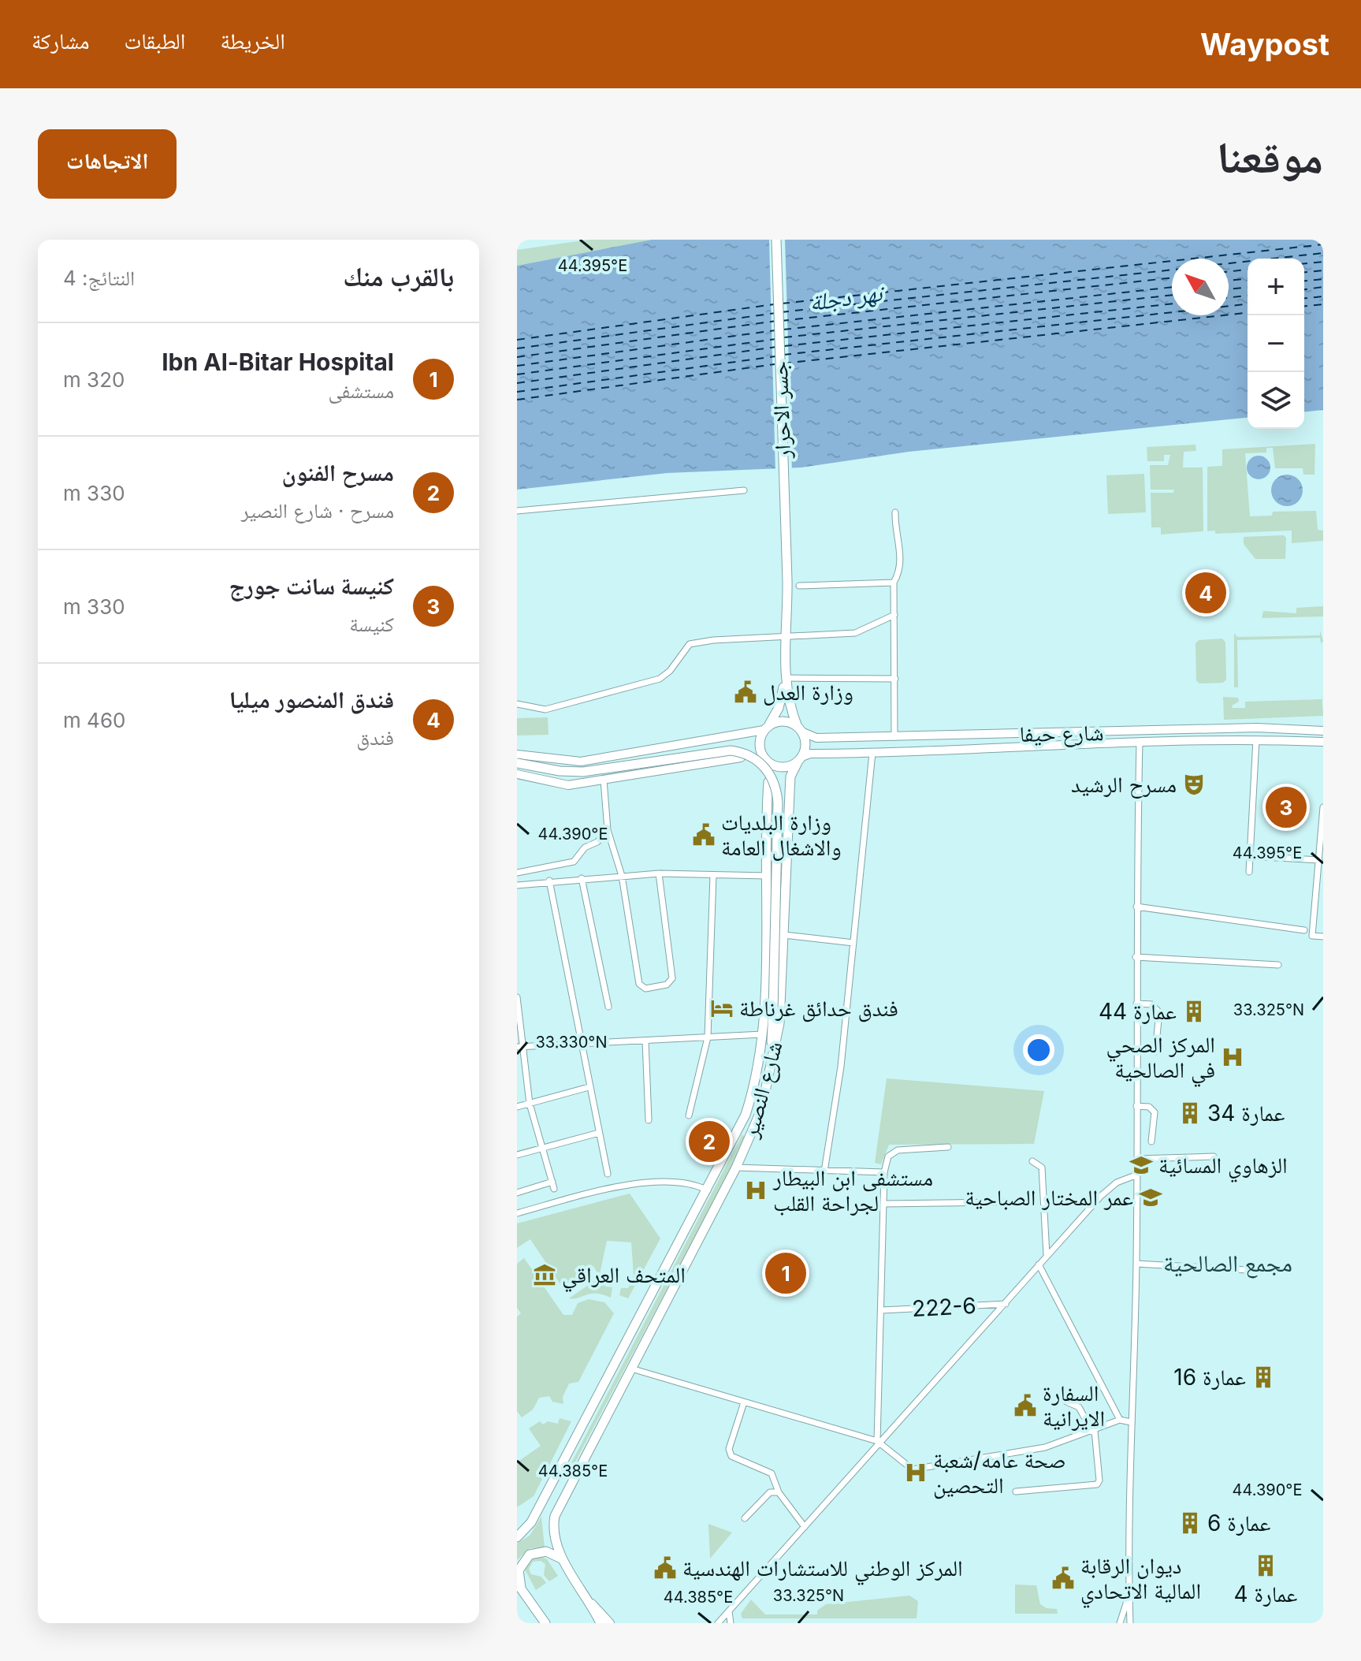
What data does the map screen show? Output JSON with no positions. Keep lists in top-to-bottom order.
{
  "streets": {
    "main road": ["جسر الاحرار", "شارع حيفا", "شارع النصیر"],
    "street": ["222-6"]
  },
  "crossings": [
    ["شارع حيفا", "شارع النصیر"]
  ],
  "districts": ["مجمع الصالحية"],
  "water": ["نهر دجلة"],
  "places": {
    "public building": [
      "وزارة العدل",
      "وزارة البلديات والاشغال العامة",
      "السفارة الايرانية",
      "المركز الوطني للاستشارات الهندسية",
      "ديوان الرقابة المالية الاتحادي"
    ],
    "theatre": ["مسرح الرشيد"],
    "hotel": ["فندق حدائق غرناطة"],
    "building": [
      "عمارة 44",
      "عمارة 34",
      "عمارة 16",
      "عمارة 6",
      "عمارة 4"
    ],
    "hospital": ["المركز الصحي في الصالحية", "مستشفى ابن البيطار لجراحة القلب", "صحة عامه/شعبة التحصين"],
    "school or university": ["الزهاوي المسائية", "عمر المختار الصباحية"],
    "museum": ["المتحف العراقي"]
  },
  "north": "top left",
  "page": {
    "header": "Waypost",
    "nav": ["الخريطة", "الطبقات", "مشاركة"],
    "title": "موقعنا",
    "buttons": "الاتجاهات",
    "heading": ["بالقرب منك", "النتائج: 4"],
    "map_buttons": ["+", "−"],
    "list": [
      {
        "mark": "1",
        "name": "Ibn Al-Bitar Hospital",
        "note": "مستشفى",
        "value": "320 m"
      },
      {
        "mark": "2",
        "name": "مسرح الفنون",
        "note": "مسرح · شارع النصیر",
        "value": "330 m"
      },
      {
        "mark": "3",
        "name": "كنيسة سانت جورج",
        "note": "كنيسة",
        "value": "330 m"
      },
      {
        "mark": "4",
        "name": "فندق المنصور ميليا",
        "note": "فندق",
        "value": "460 m"
      }
    ],
    "pins": [
      "4",
      "3",
      "2",
      "1"
    ]
  },
  "coordinates": [
    "44.395°E",
    "44.390°E",
    "33.325°N",
    "33.330°N",
    "44.385°E"
  ]
}
